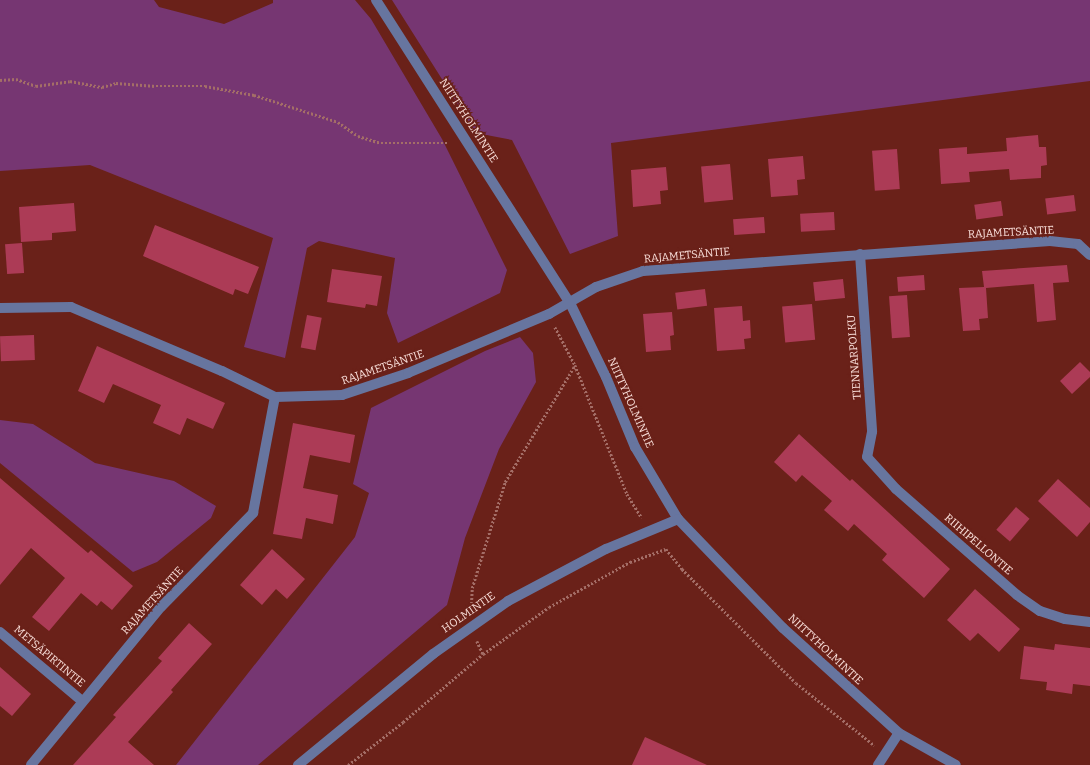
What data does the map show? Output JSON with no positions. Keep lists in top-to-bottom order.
{
  "streets": {
    "street": [
      "NIITTYHOLMINTIE",
      "RAJAMETSÄNTIE",
      "TIENNARPOLKU",
      "RIIHIPELLONTIE",
      "HOLMINTIE",
      "METSÄPIRTINTIE"
    ]
  },
  "crossings": [
    ["NIITTYHOLMINTIE", "RAJAMETSÄNTIE"],
    ["NIITTYHOLMINTIE", "HOLMINTIE"],
    ["RAJAMETSÄNTIE", "TIENNARPOLKU"],
    ["RAJAMETSÄNTIE", "METSÄPIRTINTIE"],
    ["TIENNARPOLKU", "RIIHIPELLONTIE"]
  ]
}
